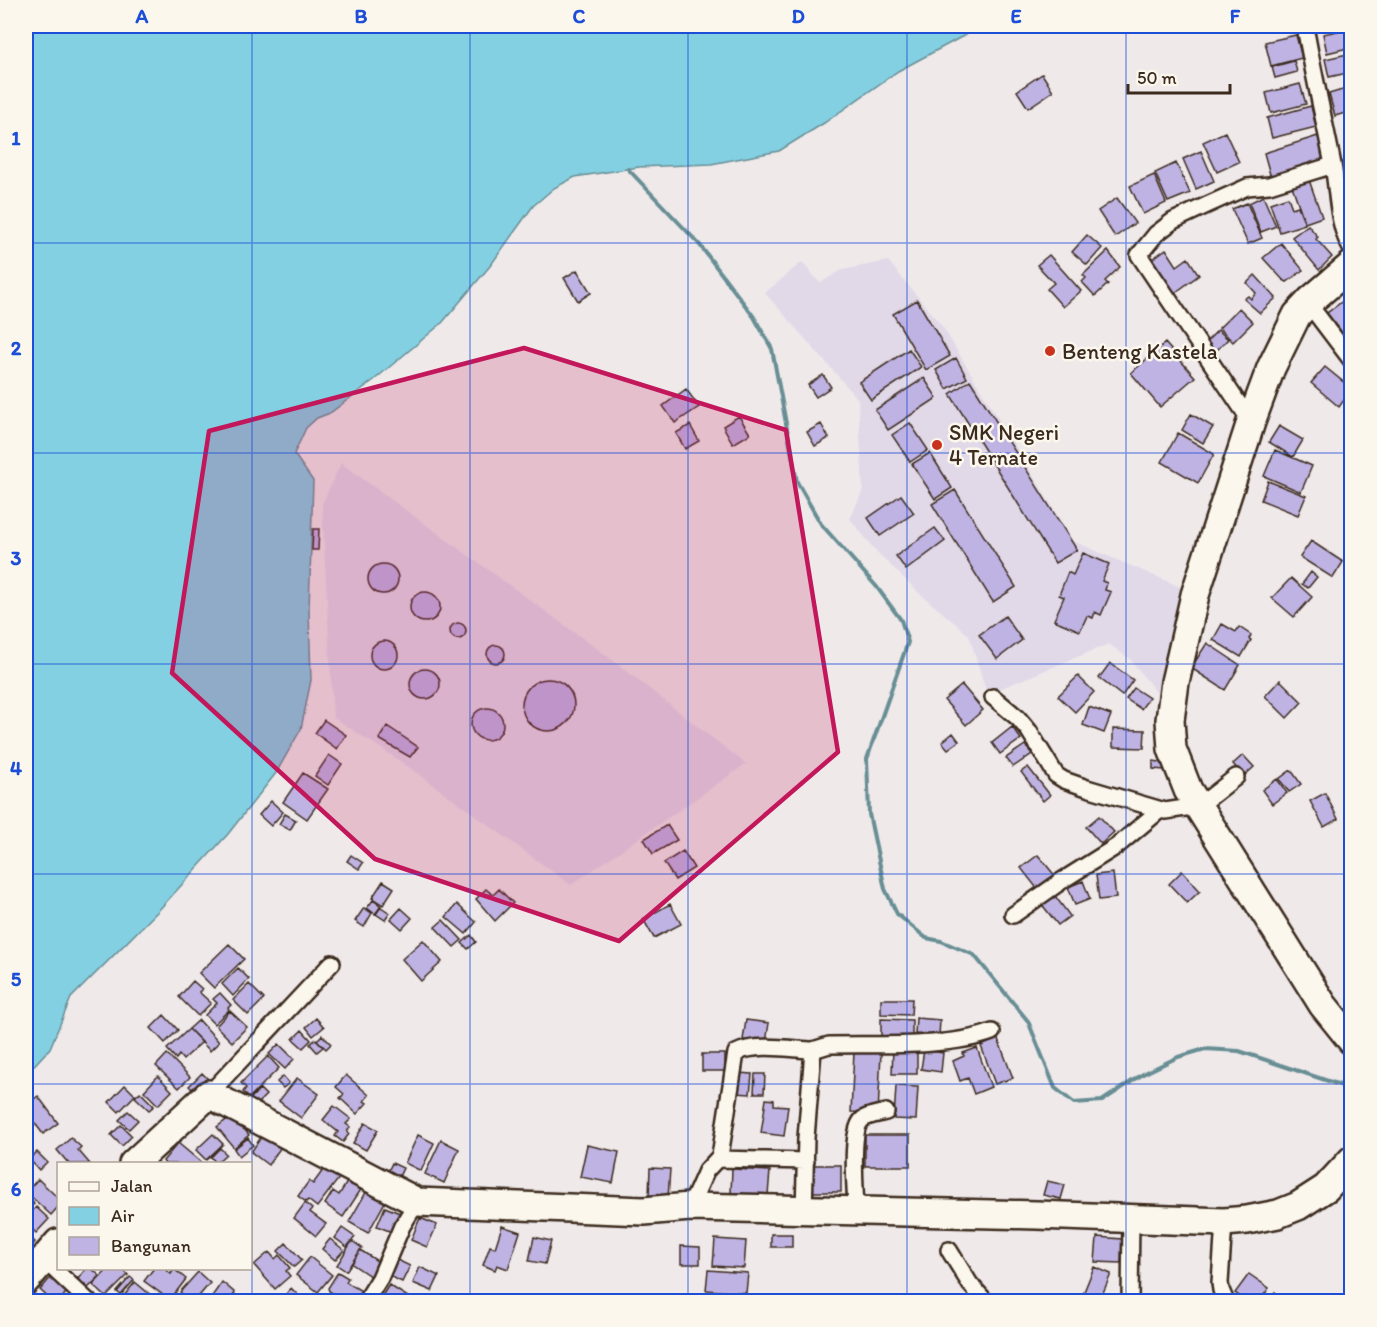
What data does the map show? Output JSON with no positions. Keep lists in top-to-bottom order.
{
  "places": ["Benteng Kastela", "SMK Negeri 4 Ternate"],
  "legend": ["Jalan", "Air", "Bangunan"],
  "scale_bar": "50 m",
  "grid": {
    "columns": [
      "A",
      "B",
      "C",
      "D",
      "E",
      "F"
    ],
    "rows": [
      "1",
      "2",
      "3",
      "4",
      "5",
      "6"
    ]
  }
}
